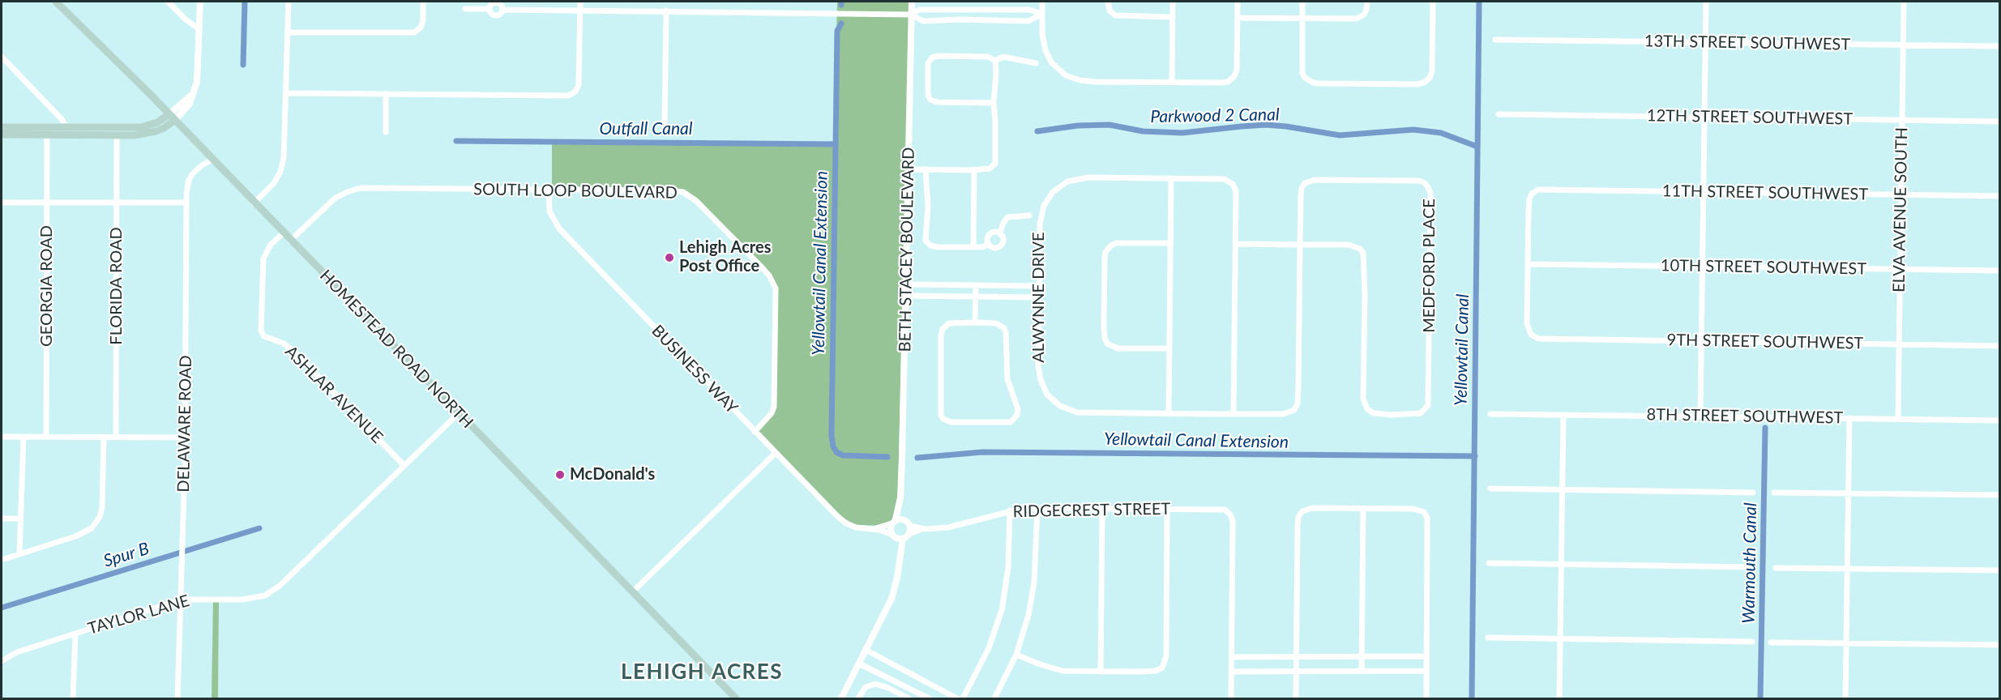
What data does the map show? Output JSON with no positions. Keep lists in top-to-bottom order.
{
  "streets": {
    "main road": ["HOMESTEAD ROAD NORTH"],
    "street": [
      "13TH STREET SOUTHWEST",
      "12TH STREET SOUTHWEST",
      "SOUTH LOOP BOULEVARD",
      "11TH STREET SOUTHWEST",
      "ELVA AVENUE SOUTH",
      "BETH STACEY BOULEVARD",
      "MEDFORD PLACE",
      "10TH STREET SOUTHWEST",
      "GEORGIA ROAD",
      "FLORIDA ROAD",
      "ALWYNNE DRIVE",
      "9TH STREET SOUTHWEST",
      "BUSINESS WAY",
      "ASHLAR AVENUE",
      "8TH STREET SOUTHWEST",
      "DELAWARE ROAD",
      "RIDGECREST STREET",
      "TAYLOR LANE"
    ]
  },
  "crossings": [
    ["13TH STREET SOUTHWEST", "ELVA AVENUE SOUTH"],
    ["12TH STREET SOUTHWEST", "ELVA AVENUE SOUTH"],
    ["SOUTH LOOP BOULEVARD", "HOMESTEAD ROAD NORTH"],
    ["SOUTH LOOP BOULEVARD", "BUSINESS WAY"],
    ["11TH STREET SOUTHWEST", "ELVA AVENUE SOUTH"],
    ["11TH STREET SOUTHWEST", "10TH STREET SOUTHWEST"],
    ["11TH STREET SOUTHWEST", "9TH STREET SOUTHWEST"],
    ["ELVA AVENUE SOUTH", "10TH STREET SOUTHWEST"],
    ["ELVA AVENUE SOUTH", "9TH STREET SOUTHWEST"],
    ["ELVA AVENUE SOUTH", "8TH STREET SOUTHWEST"],
    ["BETH STACEY BOULEVARD", "BUSINESS WAY"],
    ["MEDFORD PLACE", "ALWYNNE DRIVE"],
    ["10TH STREET SOUTHWEST", "9TH STREET SOUTHWEST"],
    ["HOMESTEAD ROAD NORTH", "ASHLAR AVENUE"],
    ["HOMESTEAD ROAD NORTH", "DELAWARE ROAD"],
    ["ASHLAR AVENUE", "TAYLOR LANE"],
    ["DELAWARE ROAD", "TAYLOR LANE"]
  ],
  "districts": ["LEHIGH ACRES"],
  "water": [
    "Parkwood 2 Canal",
    "Outfall Canal",
    "Yellowtail Canal Extension",
    "Yellowtail Canal",
    "Spur B",
    "Warmouth Canal"
  ],
  "places": ["Lehigh Acres Post Office", "McDonald's"]
}
